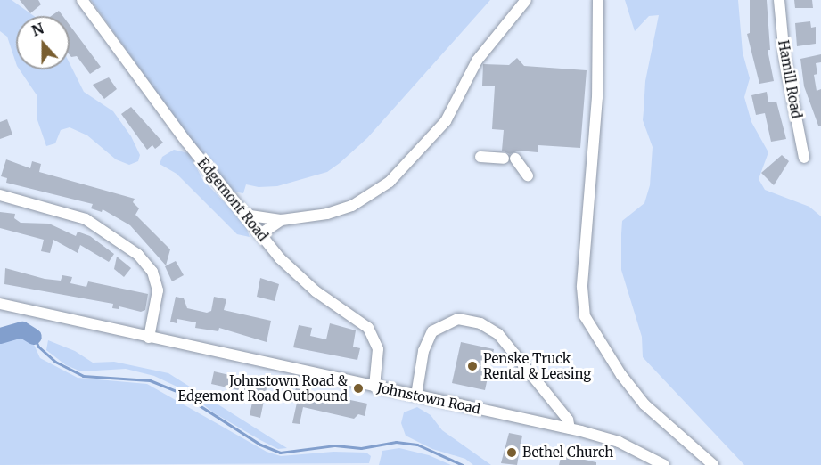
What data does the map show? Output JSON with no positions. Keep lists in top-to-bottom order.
{
  "streets": {
    "street": ["Hamill Road", "Edgemont Road", "Johnstown Road"]
  },
  "crossings": [
    ["Edgemont Road", "Johnstown Road"]
  ],
  "places": ["Penske Truck Rental & Leasing", "Johnstown Road & Edgemont Road Outbound", "Bethel Church"],
  "north": "top"
}
